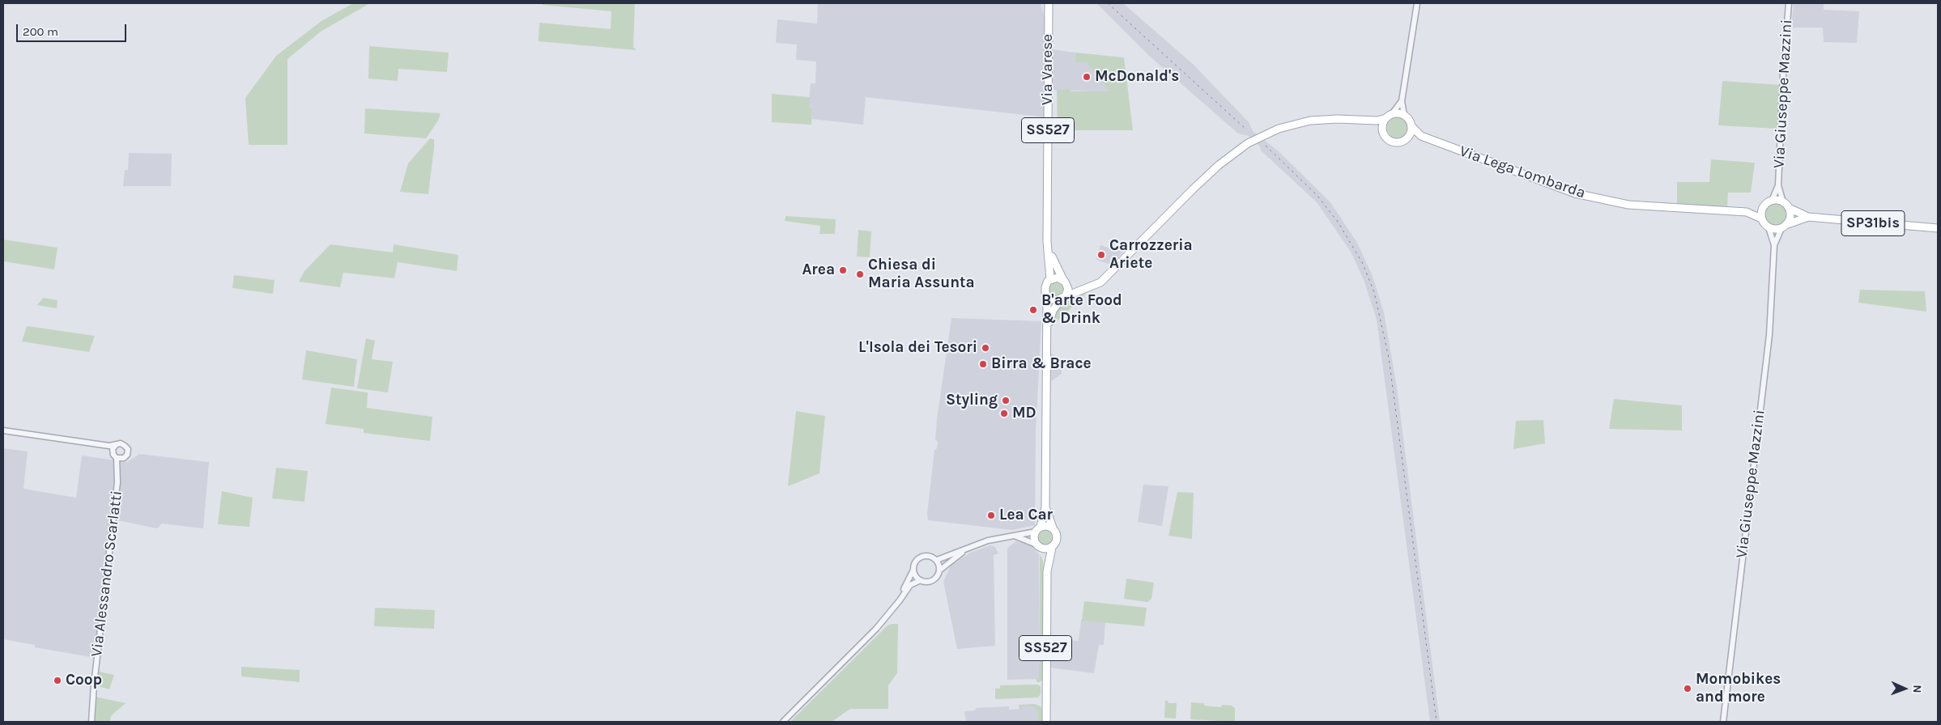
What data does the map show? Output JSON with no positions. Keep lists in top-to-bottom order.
{
  "streets": {
    "main road": [
      "Via Varese",
      "SS527",
      "Via Lega Lombarda",
      "SP31bis"
    ],
    "street": ["Via Giuseppe Mazzini", "Via Alessandro Scarlatti"]
  },
  "crossings": [
    ["Via Varese", "SS527"],
    ["Via Giuseppe Mazzini", "Via Lega Lombarda"],
    ["Via Giuseppe Mazzini", "SP31bis"],
    ["Via Lega Lombarda", "SP31bis"]
  ],
  "places": [
    "McDonald's",
    "Carrozzeria Ariete",
    "Area",
    "Chiesa di Maria Assunta",
    "B'arte Food & Drink",
    "L'Isola dei Tesori",
    "Birra & Brace",
    "Styling",
    "MD",
    "Lea Car",
    "Coop",
    "Momobikes and more"
  ],
  "scale_bar": "200 m",
  "north": "right"
}
